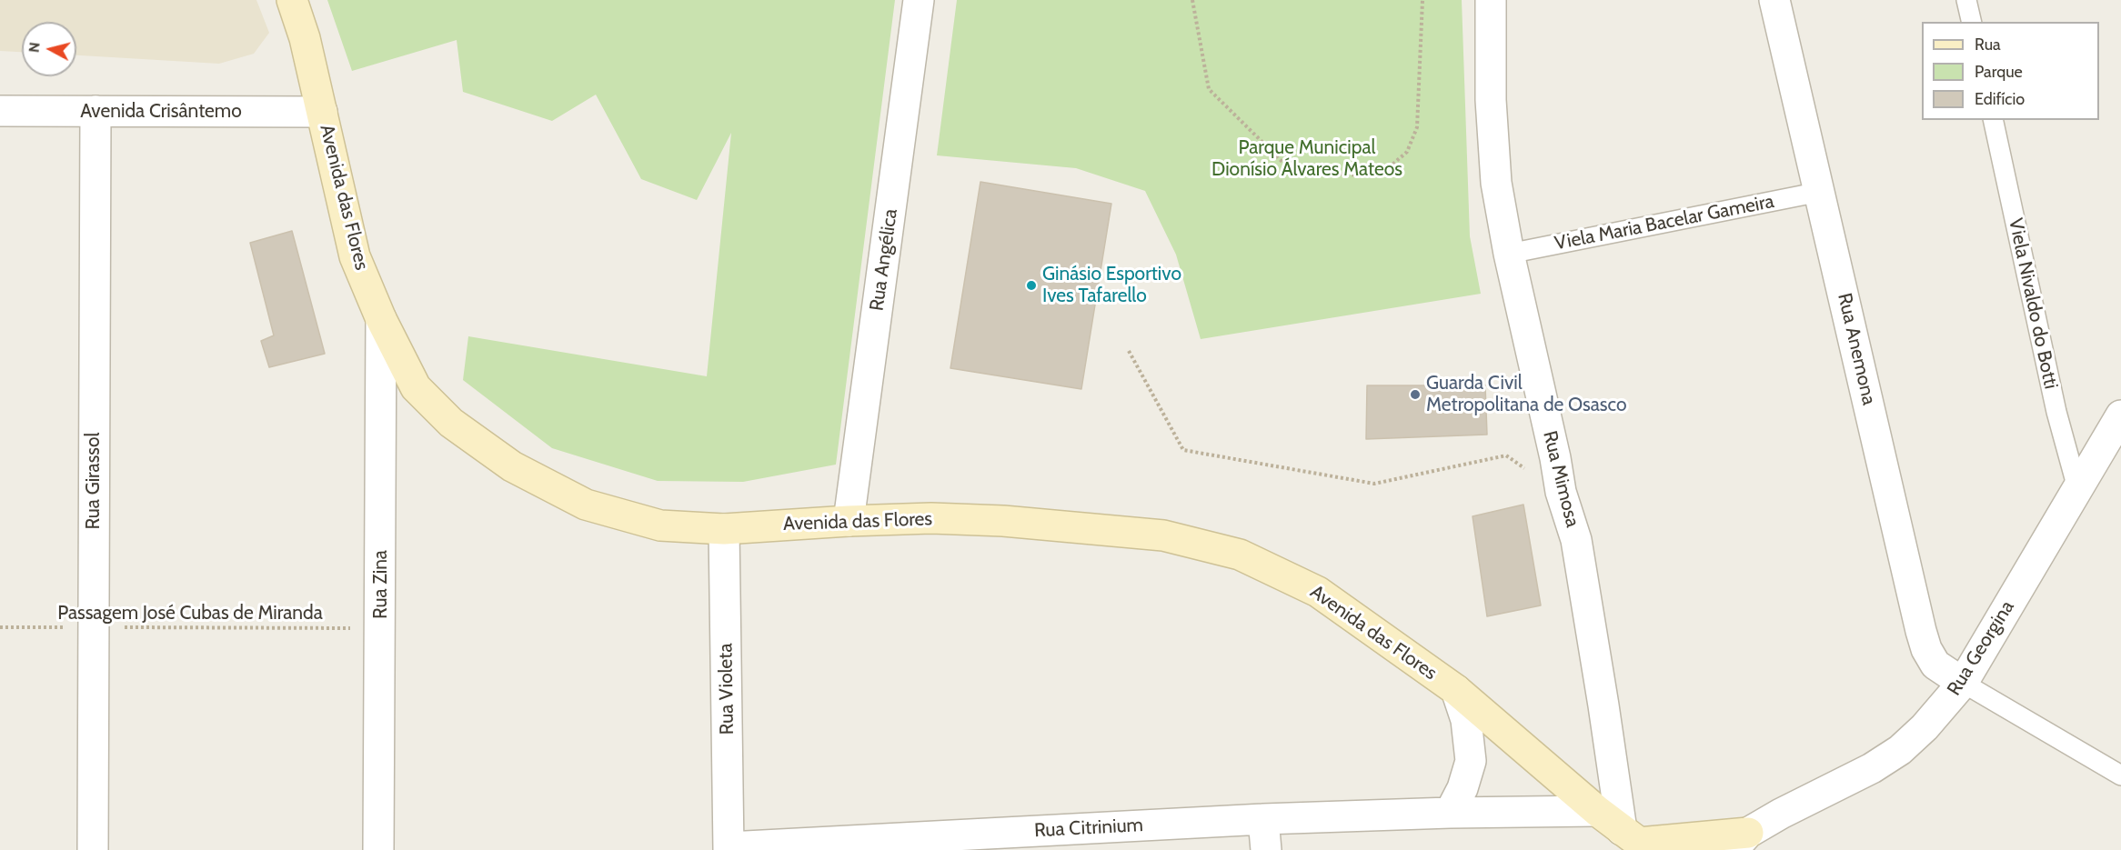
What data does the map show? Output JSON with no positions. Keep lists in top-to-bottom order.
{
  "streets": {
    "main road": ["Avenida das Flores"],
    "street": [
      "Avenida Crisântemo",
      "Rua Angélica",
      "Rua Anemona",
      "Rua Mimosa",
      "Rua Girassol",
      "Rua Zina",
      "Rua Georgina",
      "Rua Violeta",
      "Rua Citrinium"
    ],
    "lane": ["Viela Maria Bacelar Gameira", "Viela Nivaldo do Botti"],
    "path": ["Passagem José Cubas de Miranda"]
  },
  "crossings": [
    ["Avenida Crisântemo", "Avenida das Flores"],
    ["Avenida Crisântemo", "Rua Girassol"],
    ["Avenida das Flores", "Rua Angélica"],
    ["Avenida das Flores", "Rua Mimosa"],
    ["Avenida das Flores", "Rua Zina"],
    ["Avenida das Flores", "Rua Violeta"],
    ["Avenida das Flores", "Rua Citrinium"],
    ["Viela Maria Bacelar Gameira", "Rua Anemona"],
    ["Viela Maria Bacelar Gameira", "Rua Mimosa"],
    ["Viela Nivaldo do Botti", "Rua Georgina"],
    ["Rua Anemona", "Rua Georgina"],
    ["Rua Girassol", "Passagem José Cubas de Miranda"],
    ["Rua Zina", "Passagem José Cubas de Miranda"],
    ["Rua Violeta", "Rua Citrinium"]
  ],
  "parks": ["Parque Municipal Dionísio Álvares Mateos"],
  "places": ["Ginásio Esportivo Ives Tafarello", "Guarda Civil Metropolitana de Osasco"],
  "legend": ["Rua", "Parque", "Edifício"],
  "north": "left"
}
